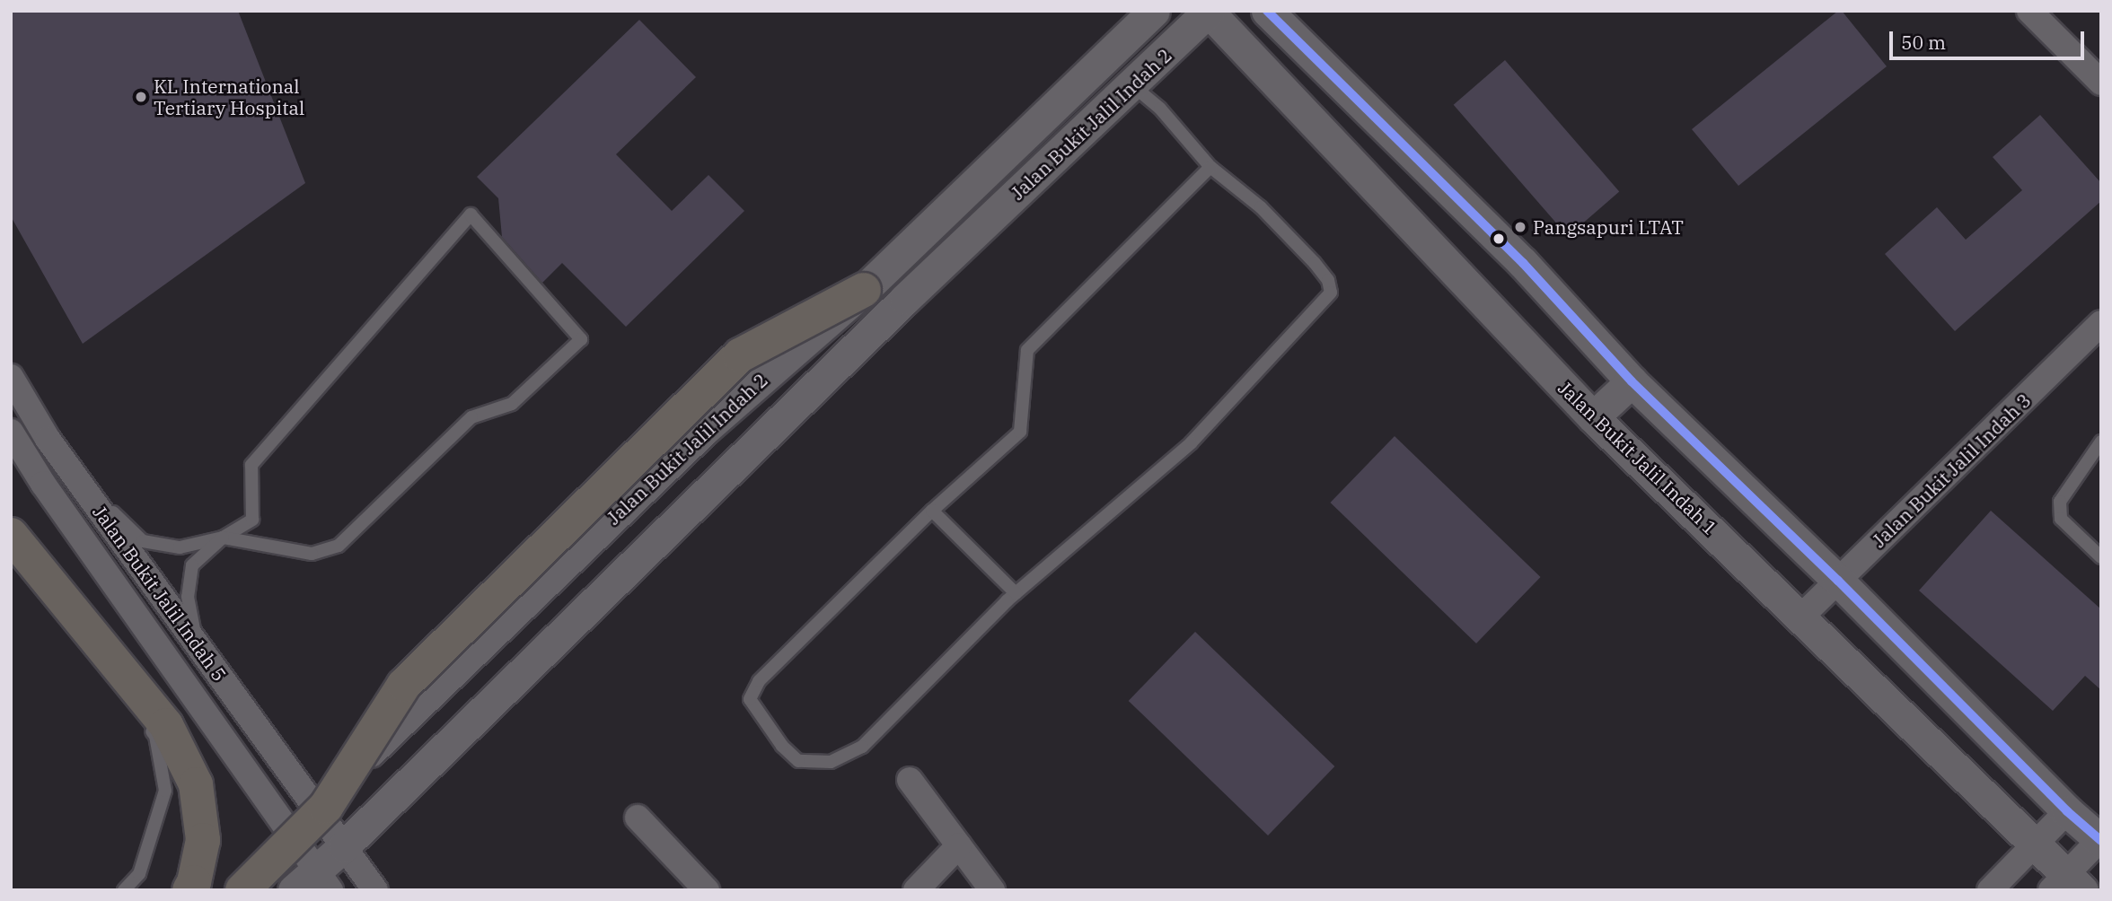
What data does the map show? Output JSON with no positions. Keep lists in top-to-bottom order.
{
  "streets": {
    "street": [
      "Jalan Bukit Jalil Indah 2",
      "Jalan Bukit Jalil Indah 1",
      "Jalan Bukit Jalil Indah 3",
      "Jalan Bukit Jalil Indah 5"
    ]
  },
  "crossings": [
    ["Jalan Bukit Jalil Indah 2", "Jalan Bukit Jalil Indah 1"],
    ["Jalan Bukit Jalil Indah 2", "Jalan Bukit Jalil Indah 5"],
    ["Jalan Bukit Jalil Indah 1", "Jalan Bukit Jalil Indah 3"]
  ],
  "places": ["KL International Tertiary Hospital", "Pangsapuri LTAT"],
  "scale_bar": "50 m"
}
